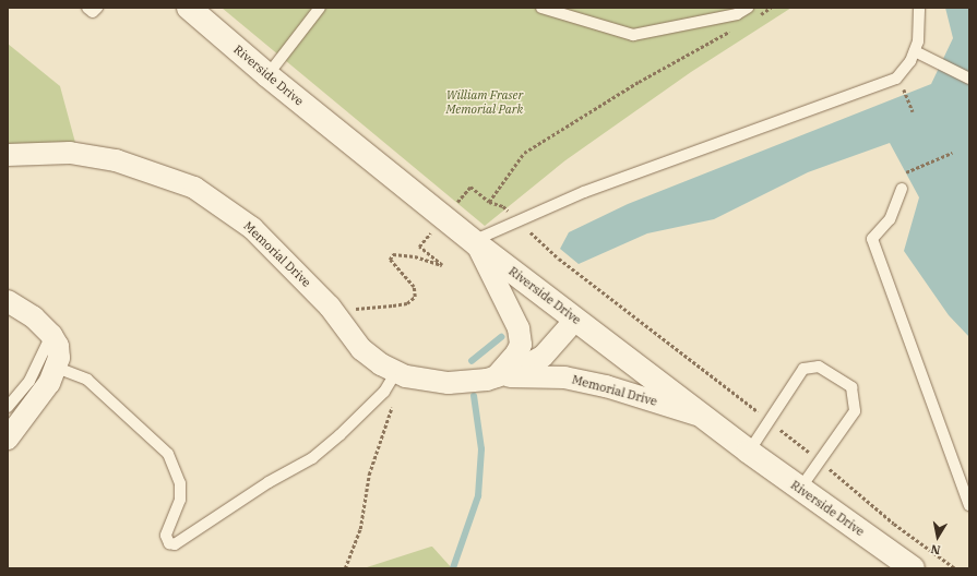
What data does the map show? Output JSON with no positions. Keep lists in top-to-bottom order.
{
  "streets": {
    "main road": ["Riverside Drive"],
    "street": ["Memorial Drive"]
  },
  "crossings": [
    ["Riverside Drive", "Memorial Drive"]
  ],
  "parks": ["William Fraser Memorial Park"],
  "north": "bottom"
}
